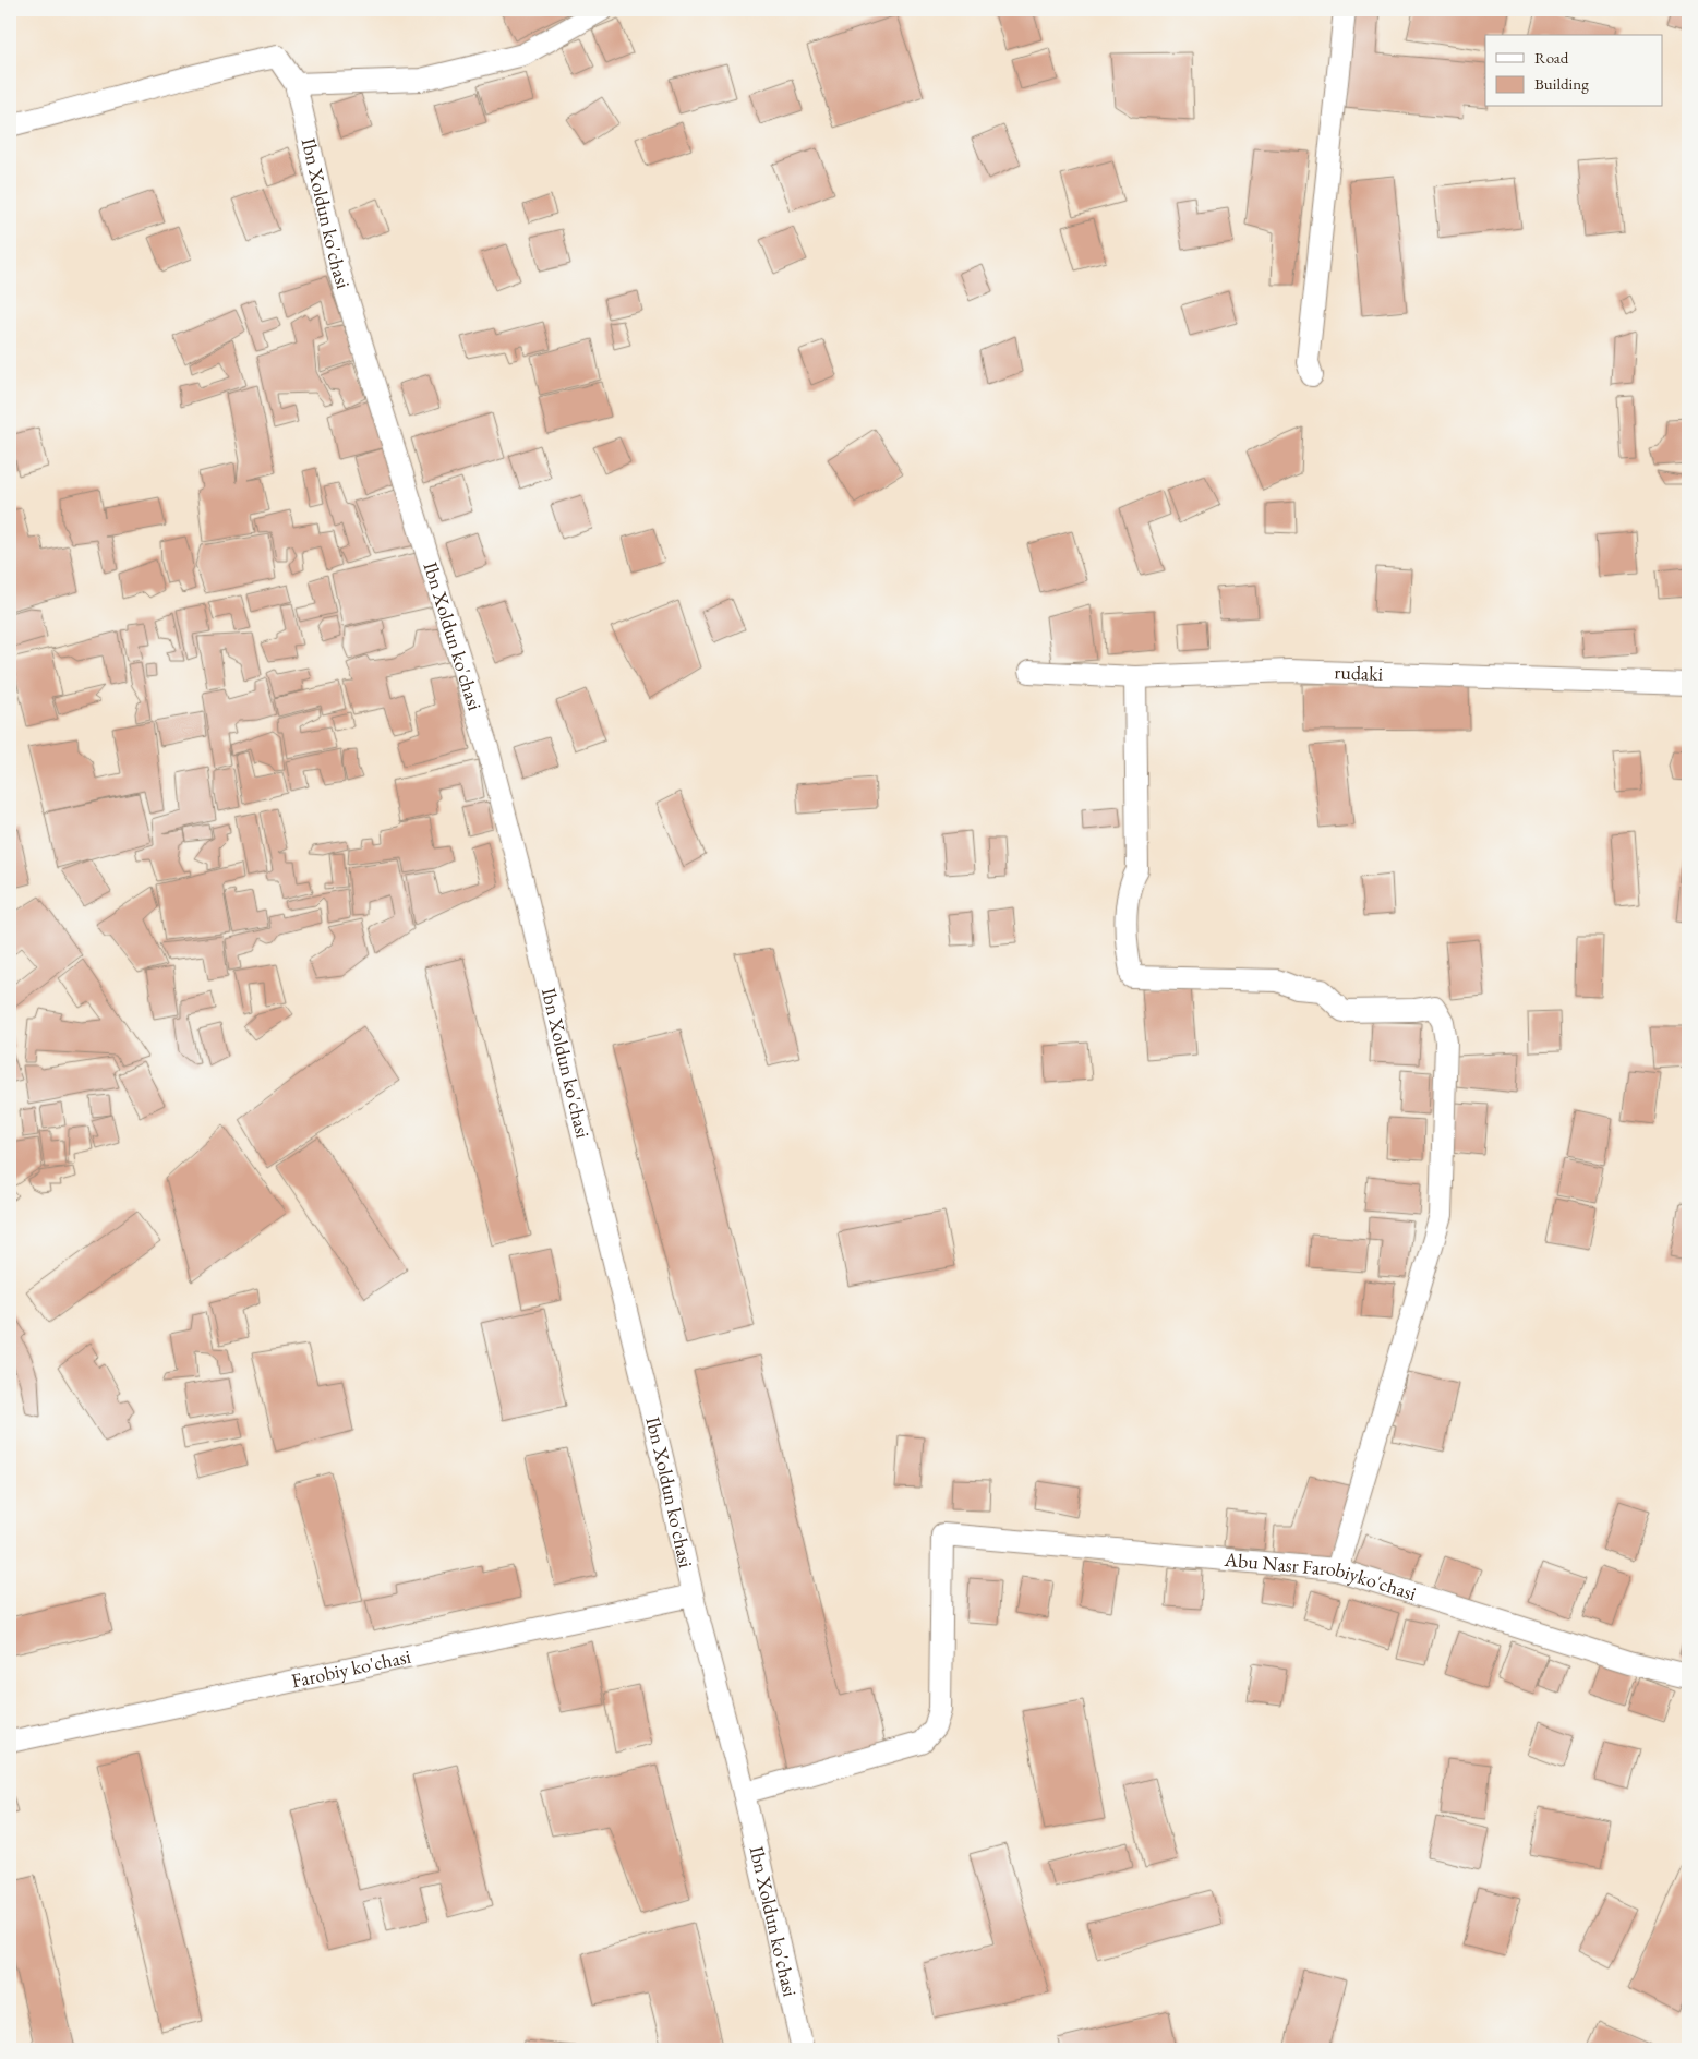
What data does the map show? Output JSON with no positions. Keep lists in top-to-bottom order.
{
  "streets": {
    "street": [
      "Ibn Xoldun ko'chasi",
      "rudaki",
      "Abu Nasr Farobiyko'chasi",
      "Farobiy ko'chasi"
    ]
  },
  "crossings": [
    ["Ibn Xoldun ko'chasi", "Abu Nasr Farobiyko'chasi"],
    ["Ibn Xoldun ko'chasi", "Farobiy ko'chasi"]
  ],
  "legend": ["Road", "Building"]
}
